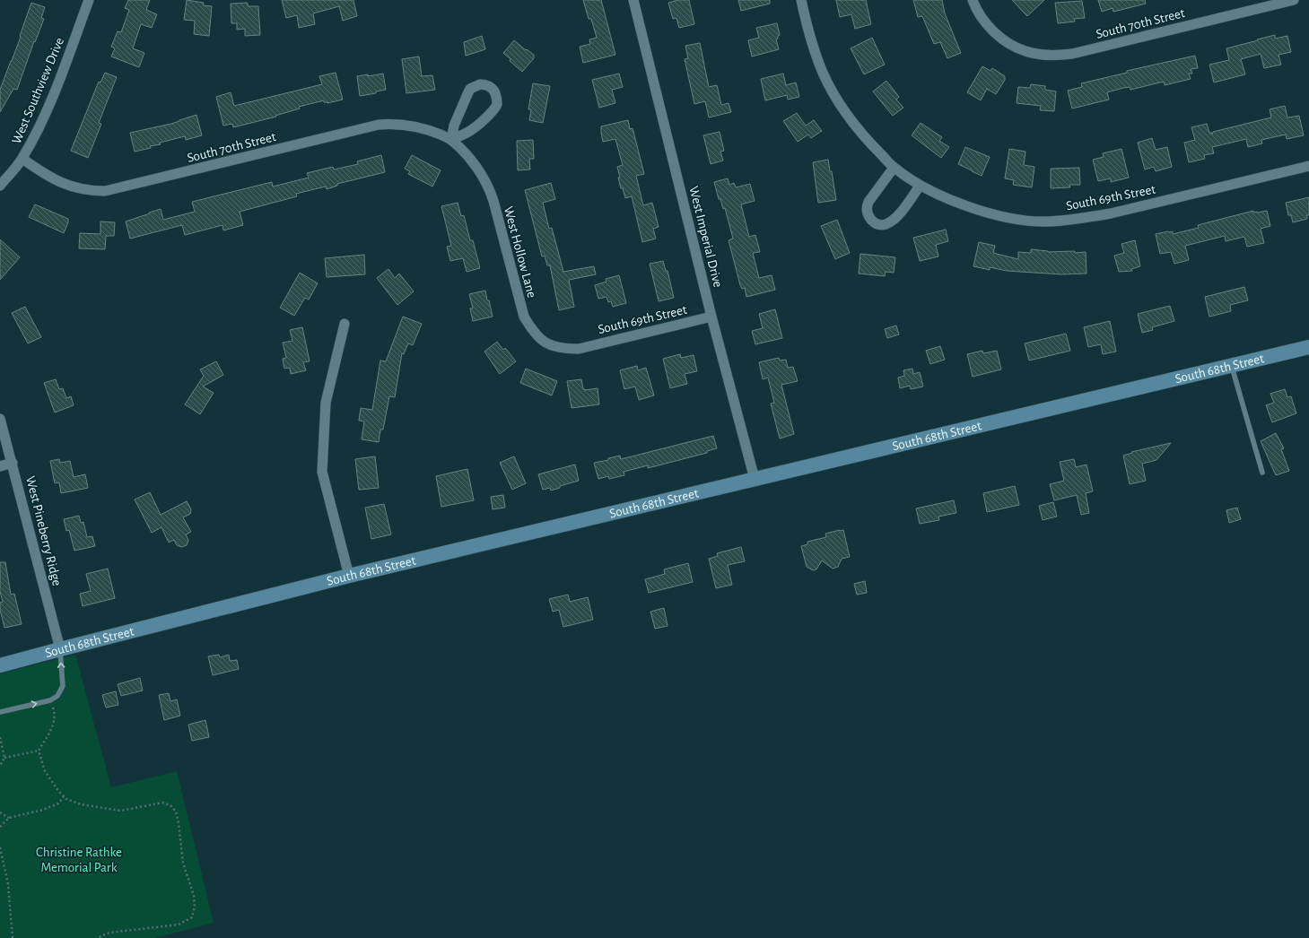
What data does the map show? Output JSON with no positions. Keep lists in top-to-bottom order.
{
  "streets": {
    "street": [
      "South 70th Street",
      "West Southview Drive",
      "South 69th Street",
      "West Imperial Drive",
      "West Hollow Lane",
      "South 68th Street",
      "West Pineberry Ridge"
    ]
  },
  "crossings": [
    ["South 70th Street", "West Southview Drive"],
    ["South 70th Street", "West Hollow Lane"],
    ["South 69th Street", "West Imperial Drive"],
    ["South 69th Street", "West Hollow Lane"],
    ["West Imperial Drive", "South 68th Street"],
    ["South 68th Street", "West Pineberry Ridge"]
  ],
  "parks": ["Christine Rathke Memorial Park"]
}
